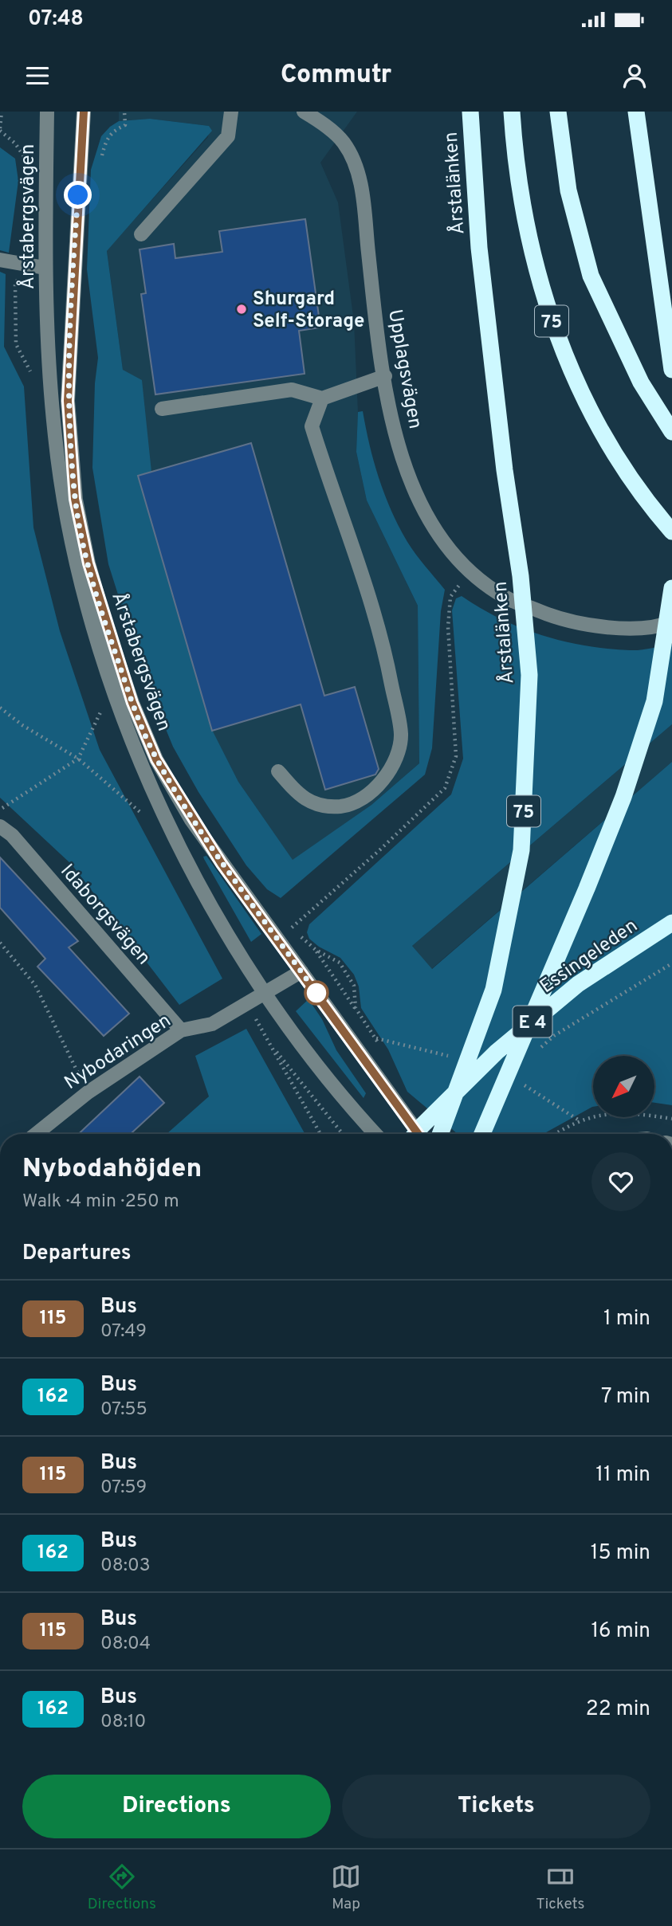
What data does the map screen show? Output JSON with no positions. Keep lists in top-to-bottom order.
{
  "streets": {
    "highway": [
      "Årstalänken",
      "75",
      "Essingeleden",
      "E 4"
    ],
    "street": [
      "Årstabergsvägen",
      "Upplagsvägen",
      "Idaborgsvägen",
      "Nybodaringen"
    ]
  },
  "crossings": [
    ["Årstabergsvägen", "Nybodaringen"],
    ["Idaborgsvägen", "Nybodaringen"]
  ],
  "places": ["Shurgard Self-Storage"],
  "lines": ["bus line 115"],
  "north": "bottom left",
  "page": {
    "status": "07:48",
    "header": "Commutr",
    "heading": [
      ["Nybodahöjden", "Walk · 4 min · 250 m"],
      "Departures"
    ],
    "list": [
      {
        "mark": "115",
        "name": "Bus",
        "note": "07:49",
        "value": "1 min"
      },
      {
        "mark": "162",
        "name": "Bus",
        "note": "07:55",
        "value": "7 min"
      },
      {
        "mark": "115",
        "name": "Bus",
        "note": "07:59",
        "value": "11 min"
      },
      {
        "mark": "162",
        "name": "Bus",
        "note": "08:03",
        "value": "15 min"
      },
      {
        "mark": "115",
        "name": "Bus",
        "note": "08:04",
        "value": "16 min"
      },
      {
        "mark": "162",
        "name": "Bus",
        "note": "08:10",
        "value": "22 min"
      }
    ],
    "buttons": ["Directions", "Tickets"],
    "tabs": ["Directions", "Map", "Tickets"]
  }
}
